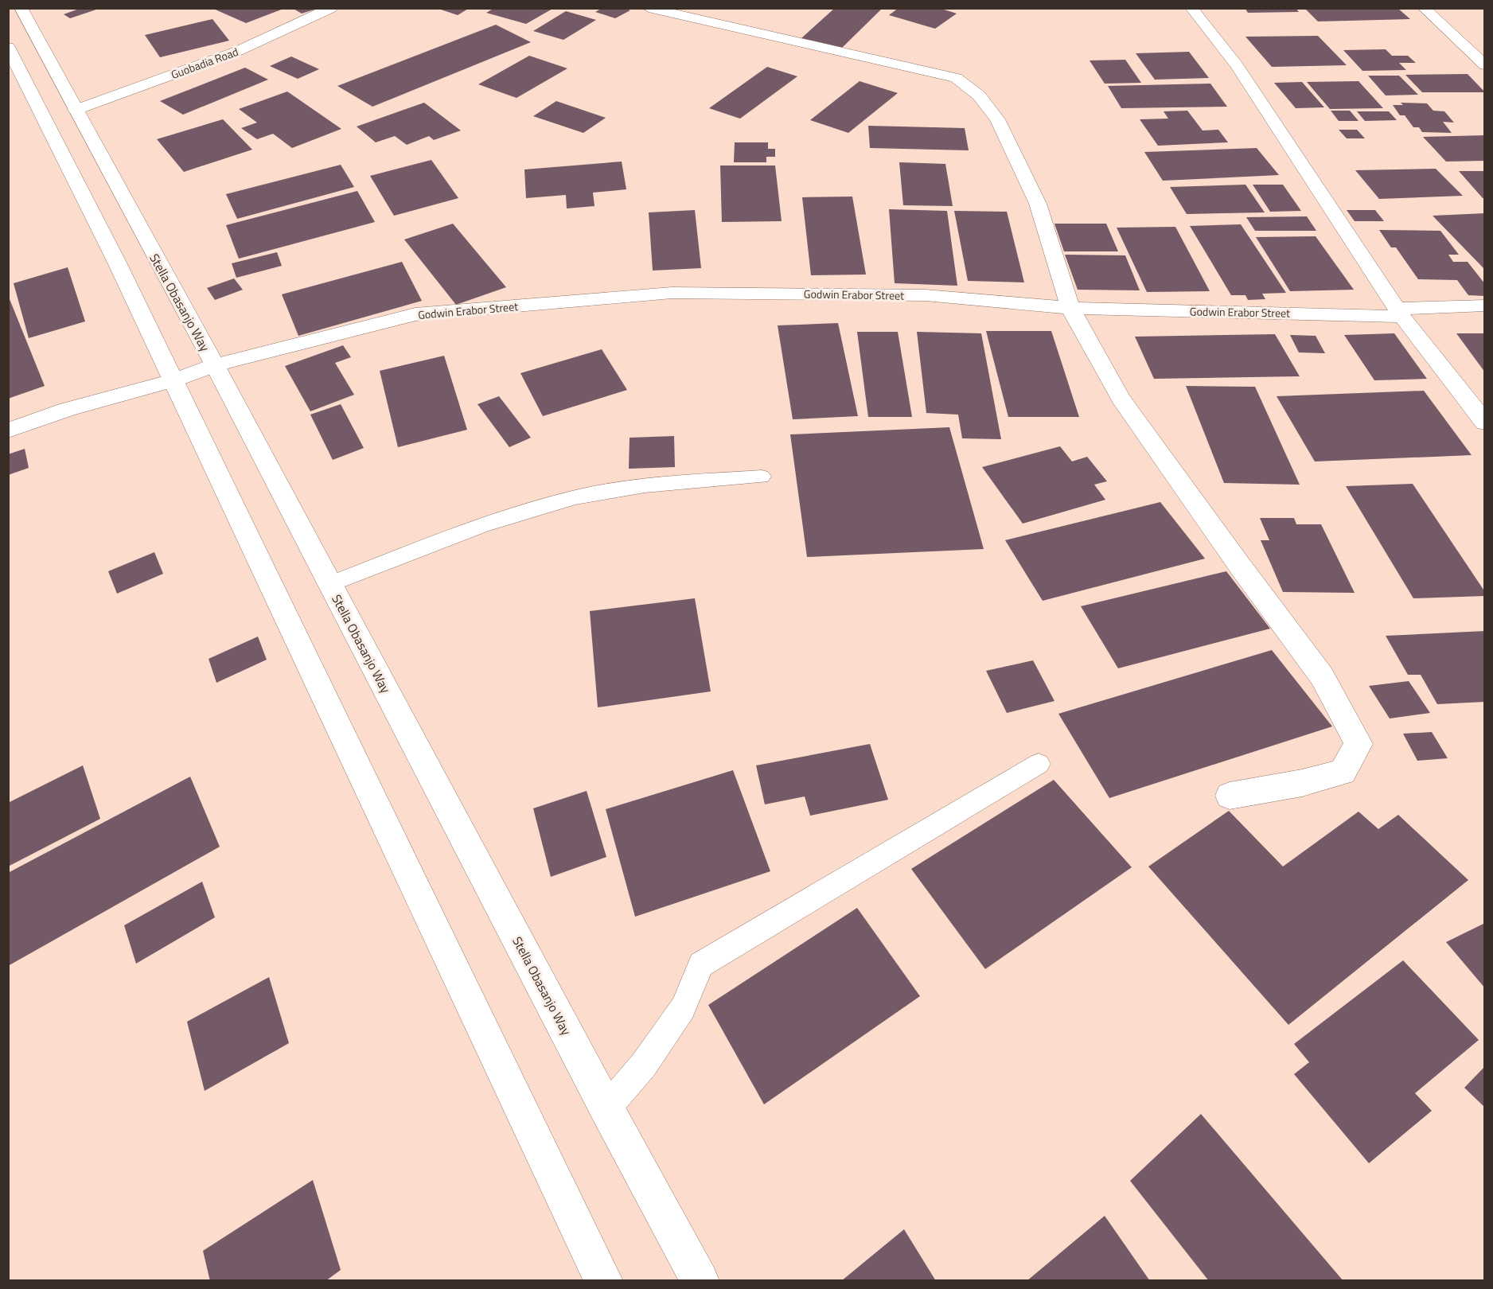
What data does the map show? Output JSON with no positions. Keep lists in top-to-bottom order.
{
  "streets": {
    "street": ["Guobadia Road", "Godwin Erabor Street", "Stella Obasanjo Way"]
  },
  "crossings": [
    ["Guobadia Road", "Stella Obasanjo Way"],
    ["Godwin Erabor Street", "Stella Obasanjo Way"]
  ]
}
